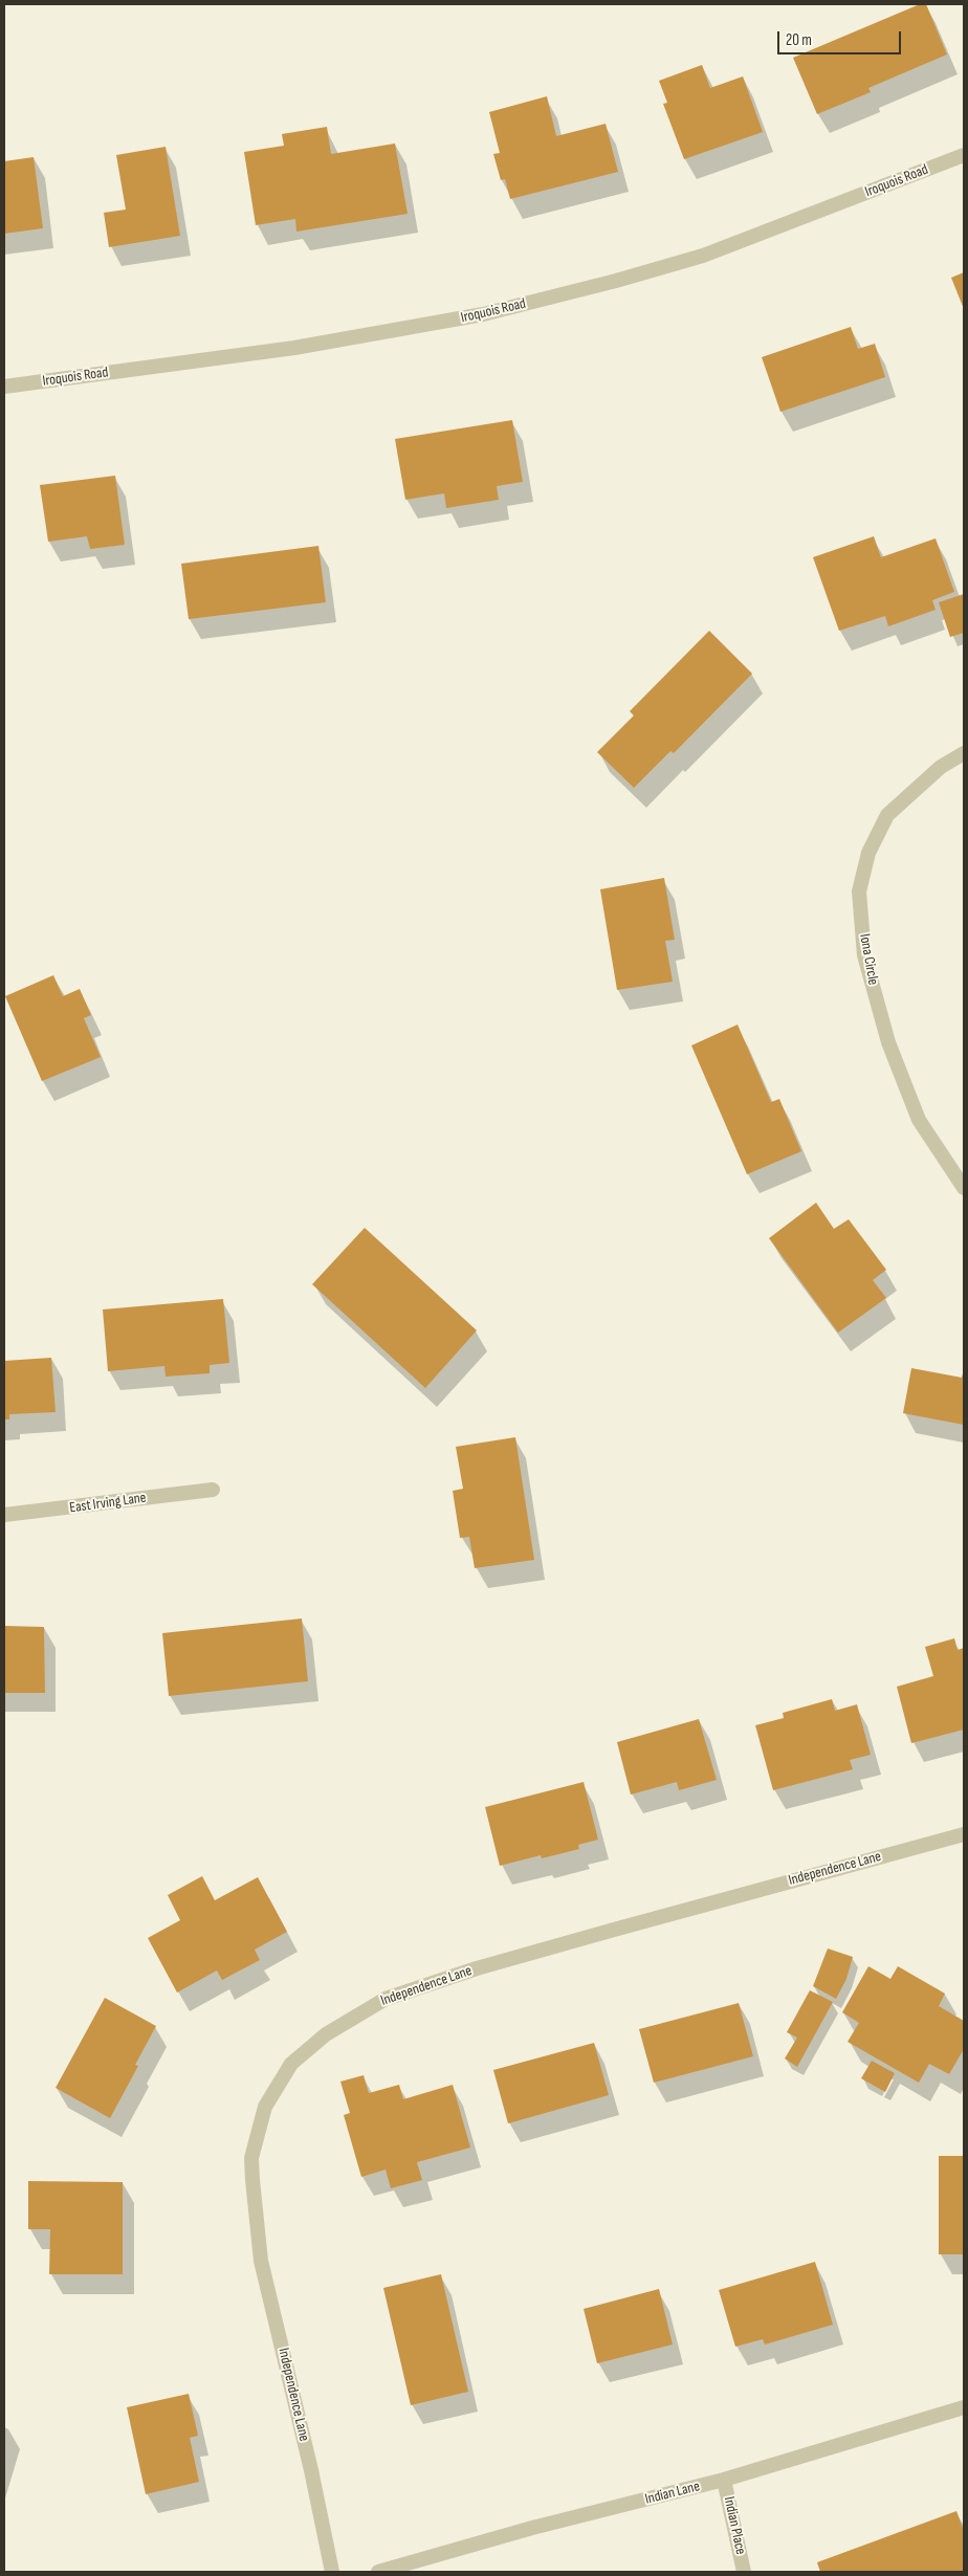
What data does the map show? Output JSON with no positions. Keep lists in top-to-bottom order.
{
  "streets": {
    "street": [
      "Iroquois Road",
      "Iona Circle",
      "East Irving Lane",
      "Independence Lane",
      "Indian Lane",
      "Indian Place"
    ]
  },
  "crossings": [
    ["Indian Lane", "Indian Place"]
  ],
  "scale_bar": "20 m"
}
